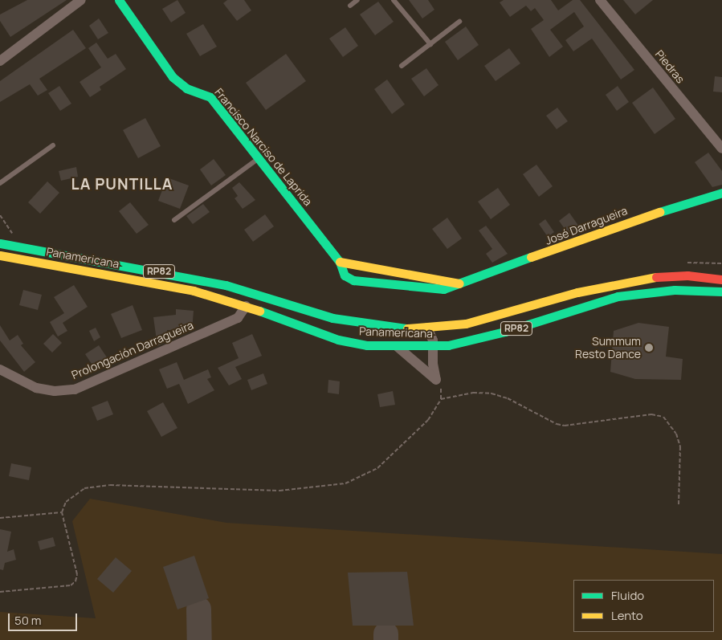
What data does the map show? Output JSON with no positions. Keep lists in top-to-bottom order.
{
  "streets": {
    "main road": [
      "Francisco Narciso de Laprida",
      "José Darragueira",
      "Panamericana",
      "RP82"
    ],
    "street": ["Piedras", "Prolongación Darragueira"]
  },
  "crossings": [
    ["Francisco Narciso de Laprida", "José Darragueira"],
    ["Panamericana", "Prolongación Darragueira"]
  ],
  "districts": ["LA PUNTILLA"],
  "places": ["Summum Resto Dance"],
  "legend": ["Fluido", "Lento"],
  "scale_bar": "50 m"
}
